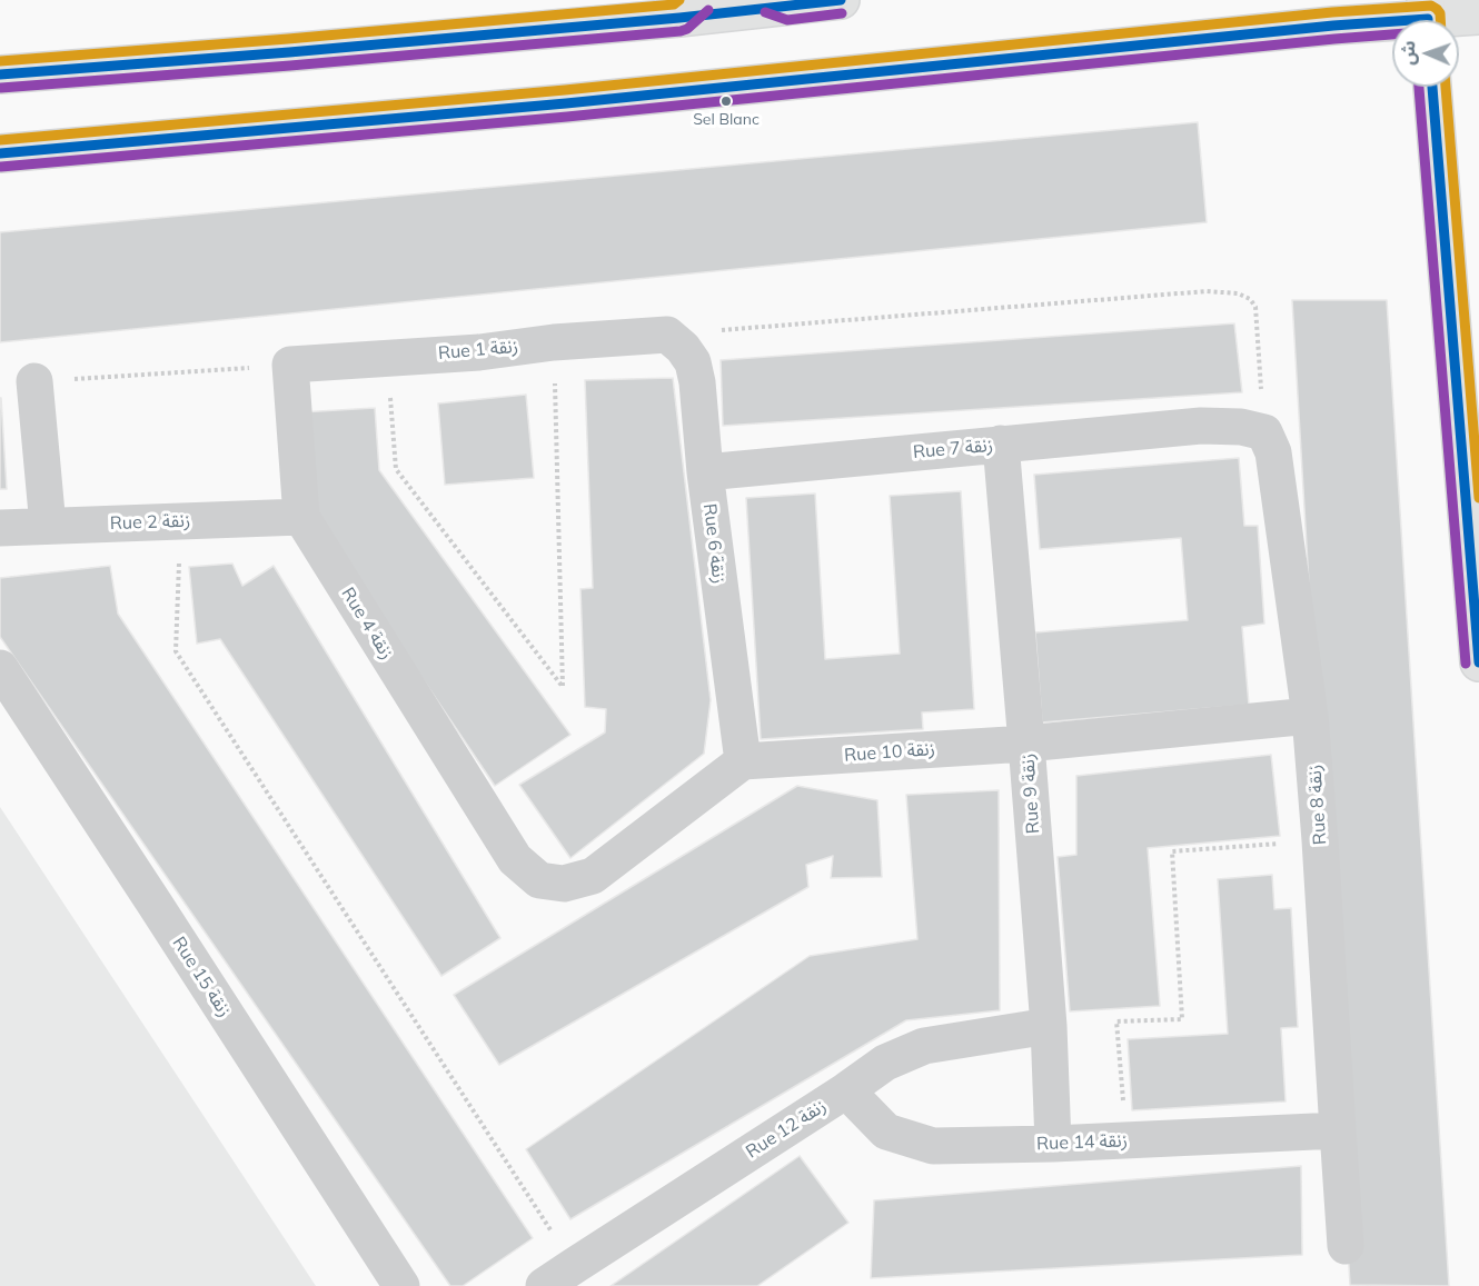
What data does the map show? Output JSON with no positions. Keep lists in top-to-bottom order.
{
  "streets": {
    "street": [
      "Rue 1 زنقة",
      "Rue 7 زنقة",
      "Rue 2 زنقة",
      "Rue 6 زنقة",
      "Rue 4 زنقة",
      "Rue 10 زنقة",
      "Rue 9 زنقة",
      "Rue 8 زنقة",
      "Rue 15 زنقة",
      "Rue 12 زنقة",
      "Rue 14 زنقة"
    ]
  },
  "crossings": [
    ["Rue 1 زنقة", "Rue 6 زنقة"],
    ["Rue 1 زنقة", "Rue 4 زنقة"],
    ["Rue 7 زنقة", "Rue 6 زنقة"],
    ["Rue 7 زنقة", "Rue 9 زنقة"],
    ["Rue 7 زنقة", "Rue 8 زنقة"],
    ["Rue 2 زنقة", "Rue 4 زنقة"],
    ["Rue 6 زنقة", "Rue 4 زنقة"],
    ["Rue 6 زنقة", "Rue 10 زنقة"],
    ["Rue 4 زنقة", "Rue 10 زنقة"],
    ["Rue 10 زنقة", "Rue 9 زنقة"],
    ["Rue 10 زنقة", "Rue 8 زنقة"],
    ["Rue 9 زنقة", "Rue 12 زنقة"],
    ["Rue 9 زنقة", "Rue 14 زنقة"],
    ["Rue 8 زنقة", "Rue 14 زنقة"],
    ["Rue 12 زنقة", "Rue 14 زنقة"]
  ],
  "places": ["Sel Blanc"],
  "north": "left"
}
